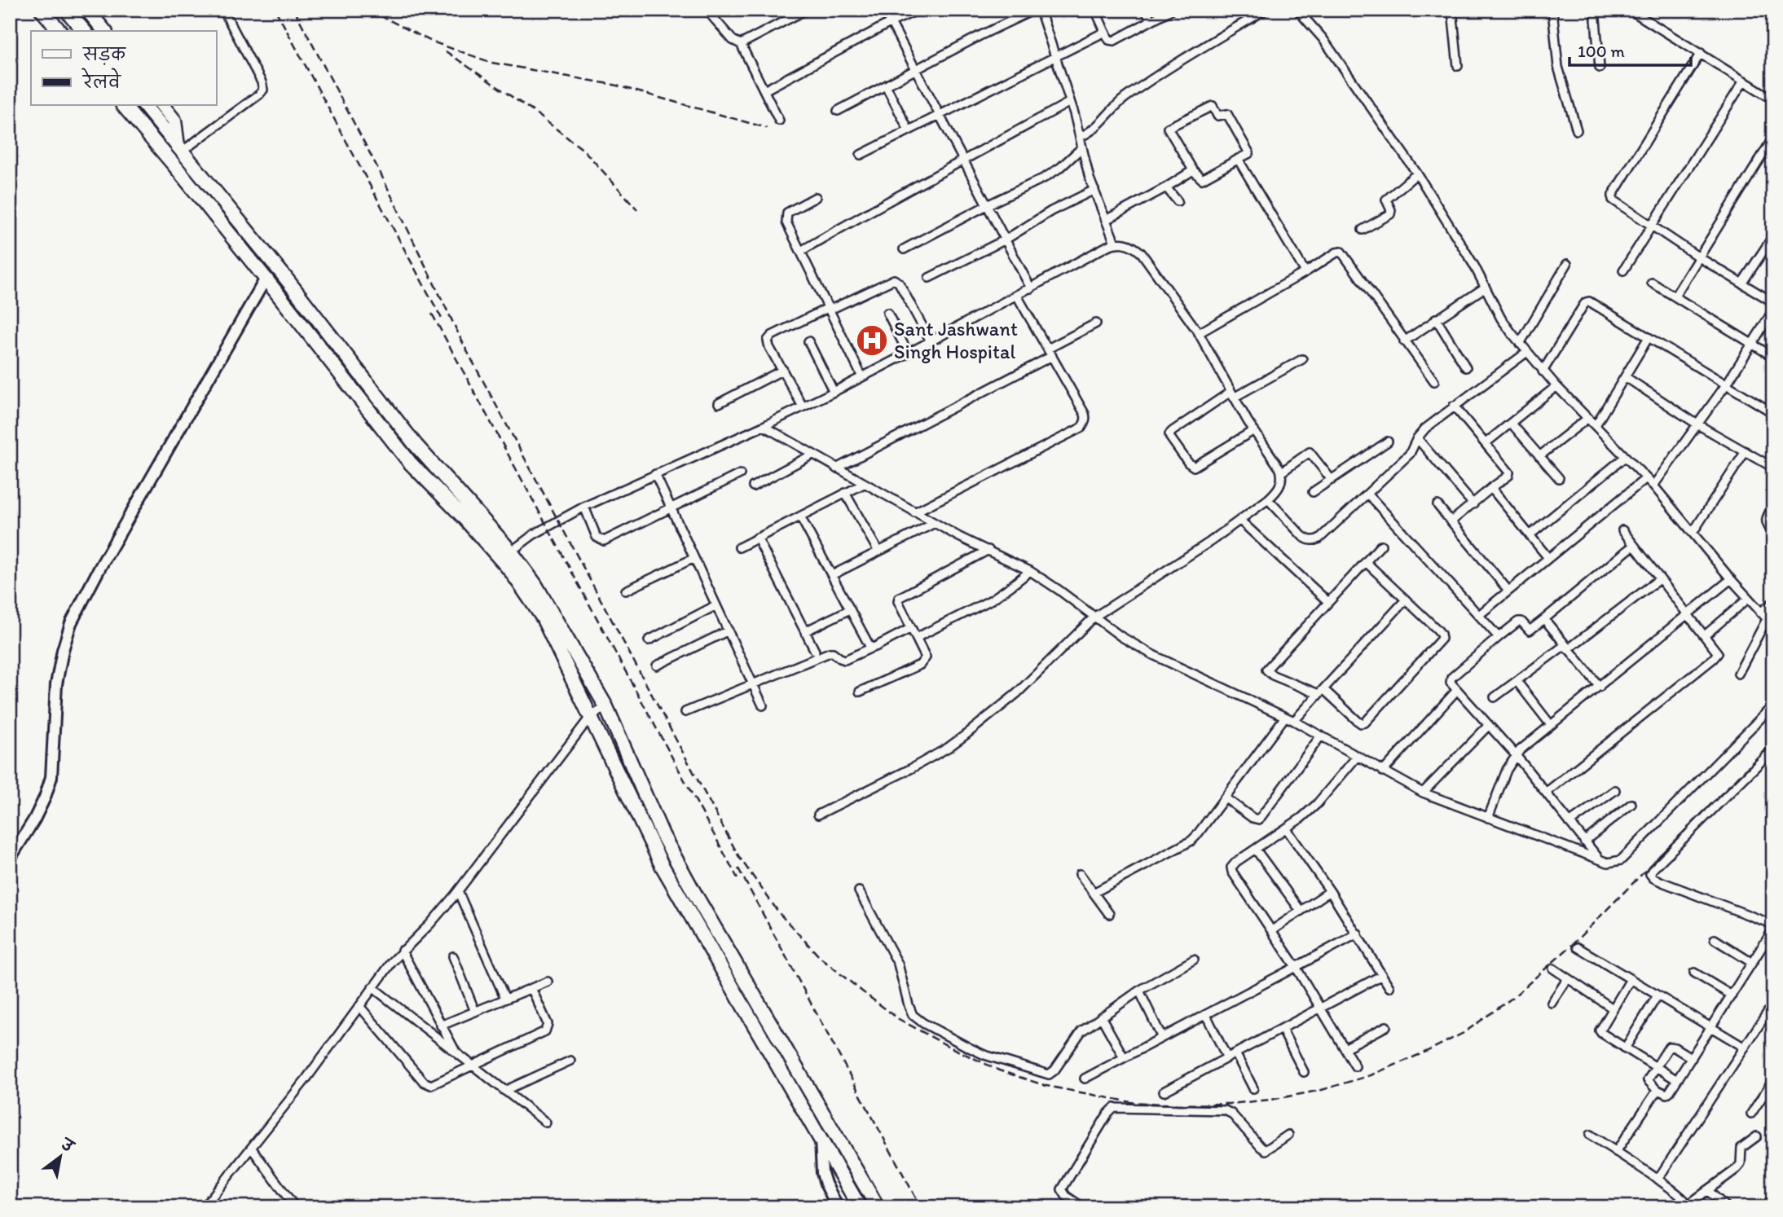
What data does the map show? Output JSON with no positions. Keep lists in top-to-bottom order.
{
  "places": {
    "hospital": ["Sant Jashwant Singh Hospital"]
  },
  "legend": ["सड़क", "रेलवे"],
  "scale_bar": "100 m",
  "north": "top right"
}
